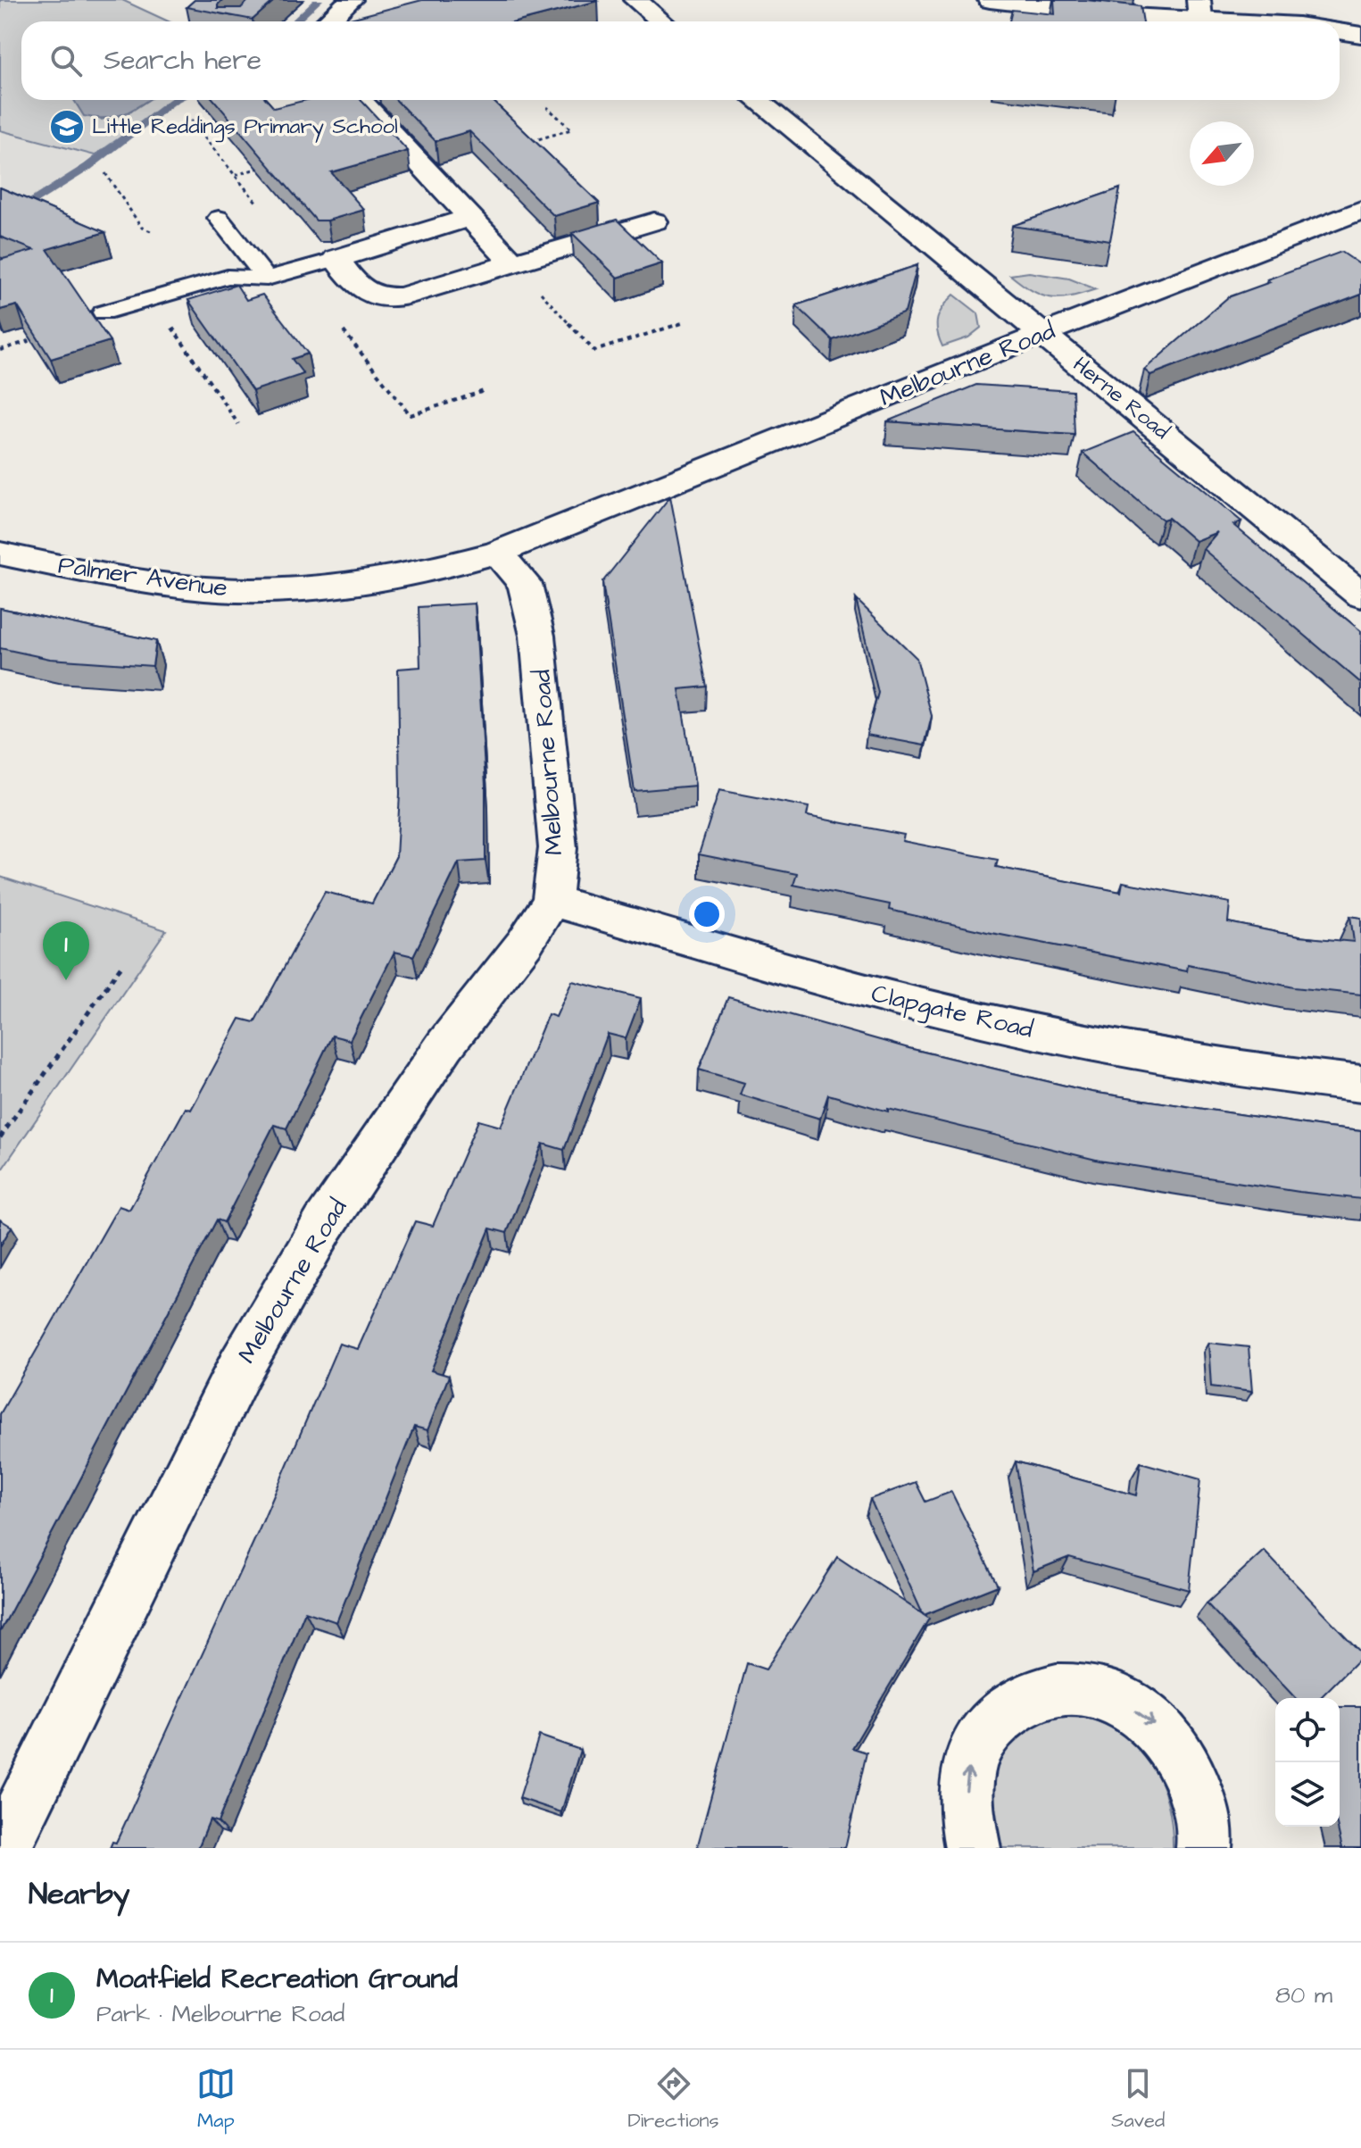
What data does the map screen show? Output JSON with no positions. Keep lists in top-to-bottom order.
{
  "streets": {
    "street": [
      "Melbourne Road",
      "Herne Road",
      "Palmer Avenue",
      "Clapgate Road"
    ]
  },
  "crossings": [
    ["Melbourne Road", "Herne Road"],
    ["Melbourne Road", "Palmer Avenue"],
    ["Melbourne Road", "Clapgate Road"]
  ],
  "places": {
    "school or university": ["Little Reddings Primary School"]
  },
  "north": "bottom left",
  "page": {
    "search": "Search here",
    "pins": "1",
    "heading": "Nearby",
    "list": [
      {
        "mark": "1",
        "name": "Moatfield Recreation Ground",
        "note": "Park · Melbourne Road",
        "value": "80 m"
      }
    ],
    "nav": ["Map", "Directions", "Saved"]
  }
}
